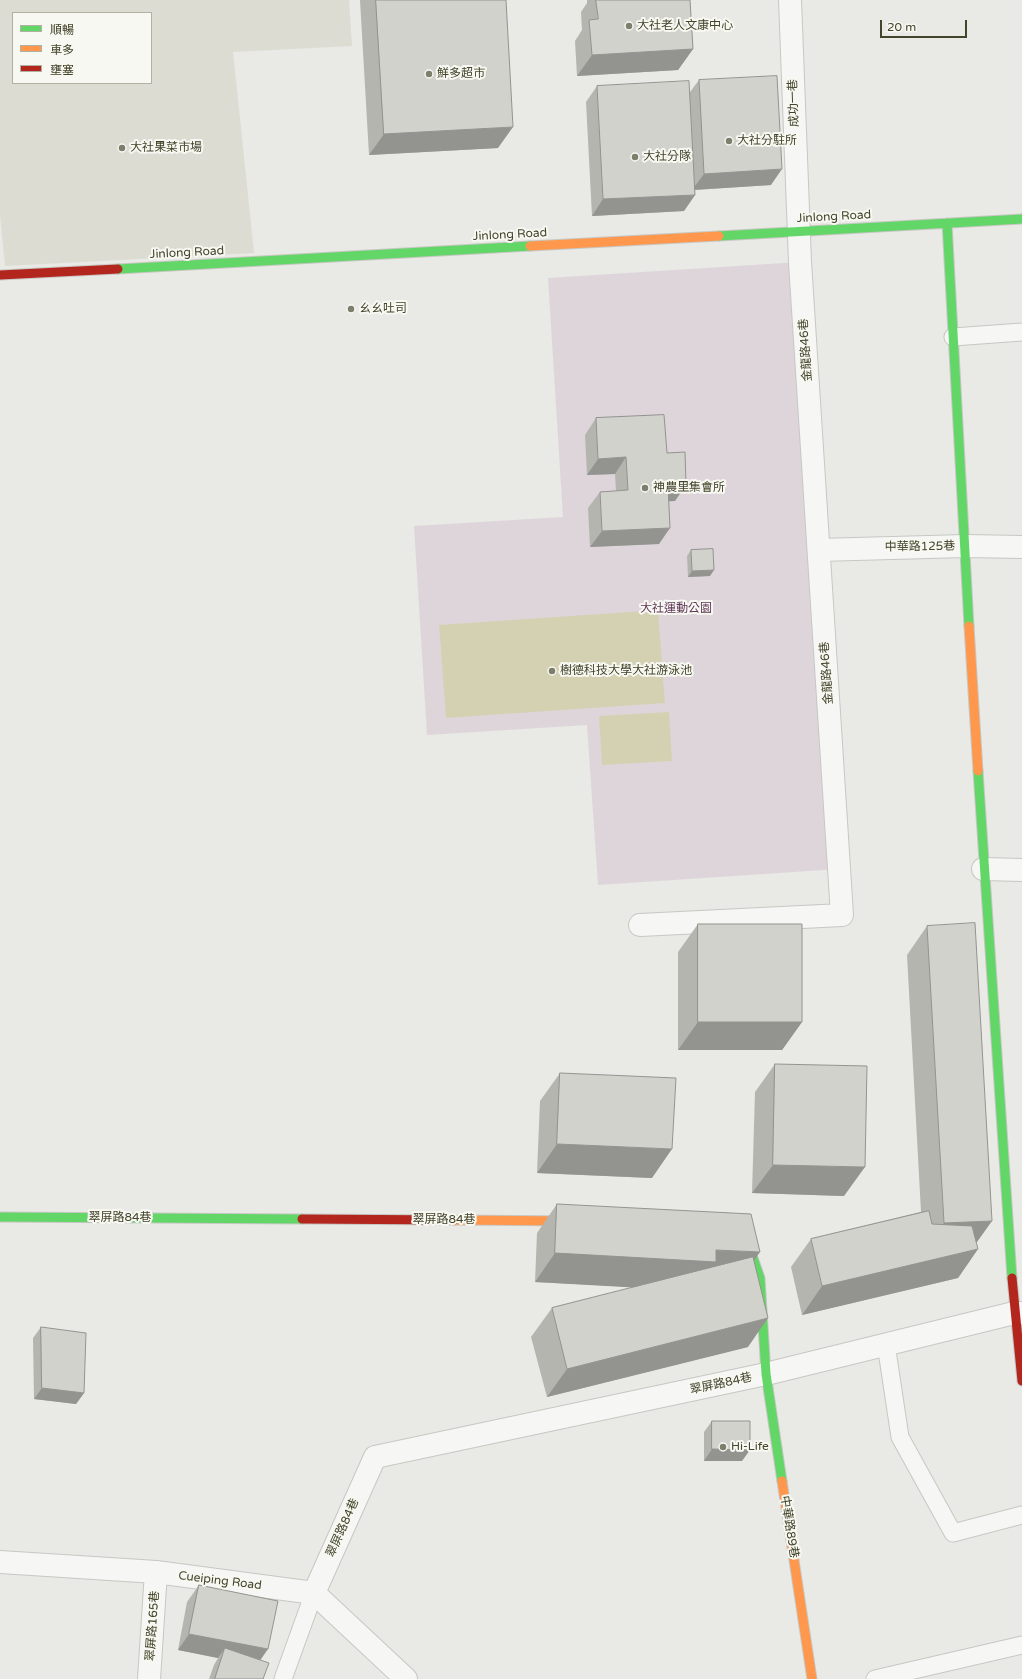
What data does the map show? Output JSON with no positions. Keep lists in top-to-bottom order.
{
  "streets": {
    "street": [
      "成功一巷",
      "Jinlong Road",
      "金龍路46巷",
      "中華路125巷",
      "翠屏路84巷",
      "中華路89巷",
      "Cueiping Road",
      "翠屏路165巷"
    ]
  },
  "crossings": [
    ["成功一巷", "Jinlong Road"],
    ["成功一巷", "金龍路46巷"],
    ["Jinlong Road", "金龍路46巷"],
    ["金龍路46巷", "中華路125巷"],
    ["翠屏路84巷", "中華路89巷"],
    ["翠屏路84巷", "Cueiping Road"],
    ["Cueiping Road", "翠屏路165巷"]
  ],
  "parks": ["大社運動公園"],
  "places": [
    "大社老人文康中心",
    "鮮多超市",
    "大社分駐所",
    "大社果菜市場",
    "大社分隊",
    "ㄠㄠ吐司",
    "神農里集會所",
    "樹德科技大學大社游泳池",
    "Hi-Life"
  ],
  "legend": ["順暢", "車多", "壅塞"],
  "scale_bar": "20 m"
}
